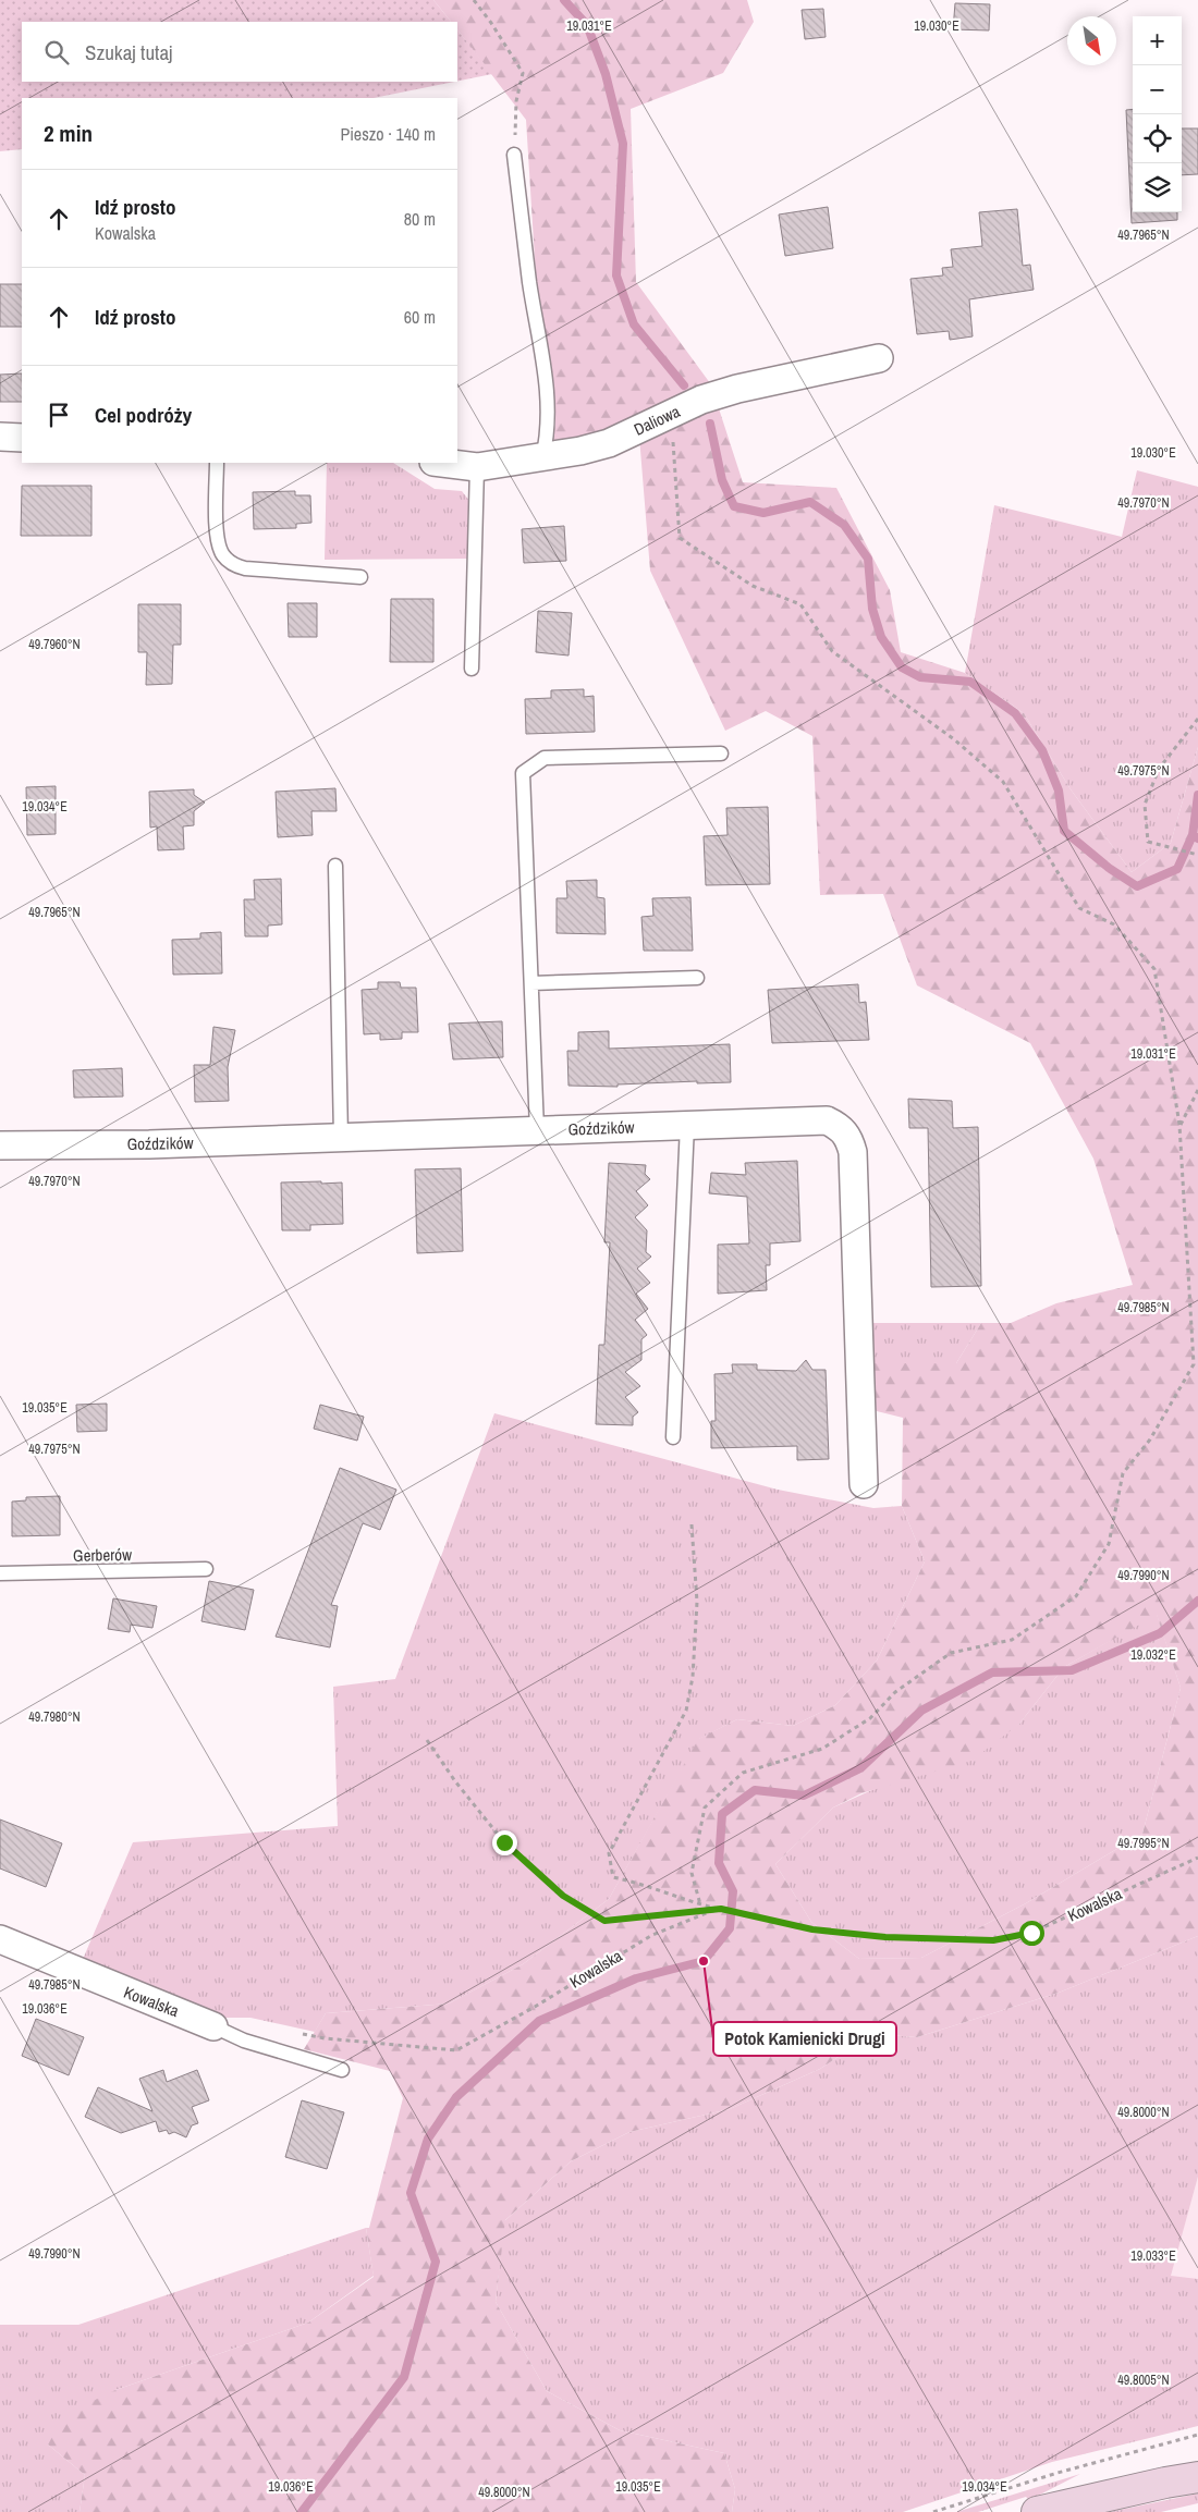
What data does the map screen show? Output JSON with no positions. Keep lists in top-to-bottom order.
{
  "streets": {
    "street": ["Daliowa", "Goździków", "Kowalska"],
    "lane": ["Gerberów"]
  },
  "places": ["Potok Kamienicki Drugi"],
  "north": "bottom right",
  "page": {
    "map_buttons": ["+", "−"],
    "search": "Szukaj tutaj",
    "heading": ["2 min", "Pieszo · 140 m"],
    "list": [
      ["Idź prosto", "Kowalska", "80 m"],
      ["Idź prosto", "60 m"],
      "Cel podróży"
    ]
  },
  "coordinates": [
    "19.031°E",
    "19.030°E",
    "49.7965°N",
    "49.7970°N",
    "49.7960°N",
    "49.7975°N",
    "19.034°E",
    "49.7985°N",
    "19.035°E",
    "49.7990°N",
    "19.032°E",
    "49.7980°N",
    "49.7995°N",
    "19.036°E",
    "49.8000°N",
    "19.033°E",
    "49.8005°N"
  ]
}
